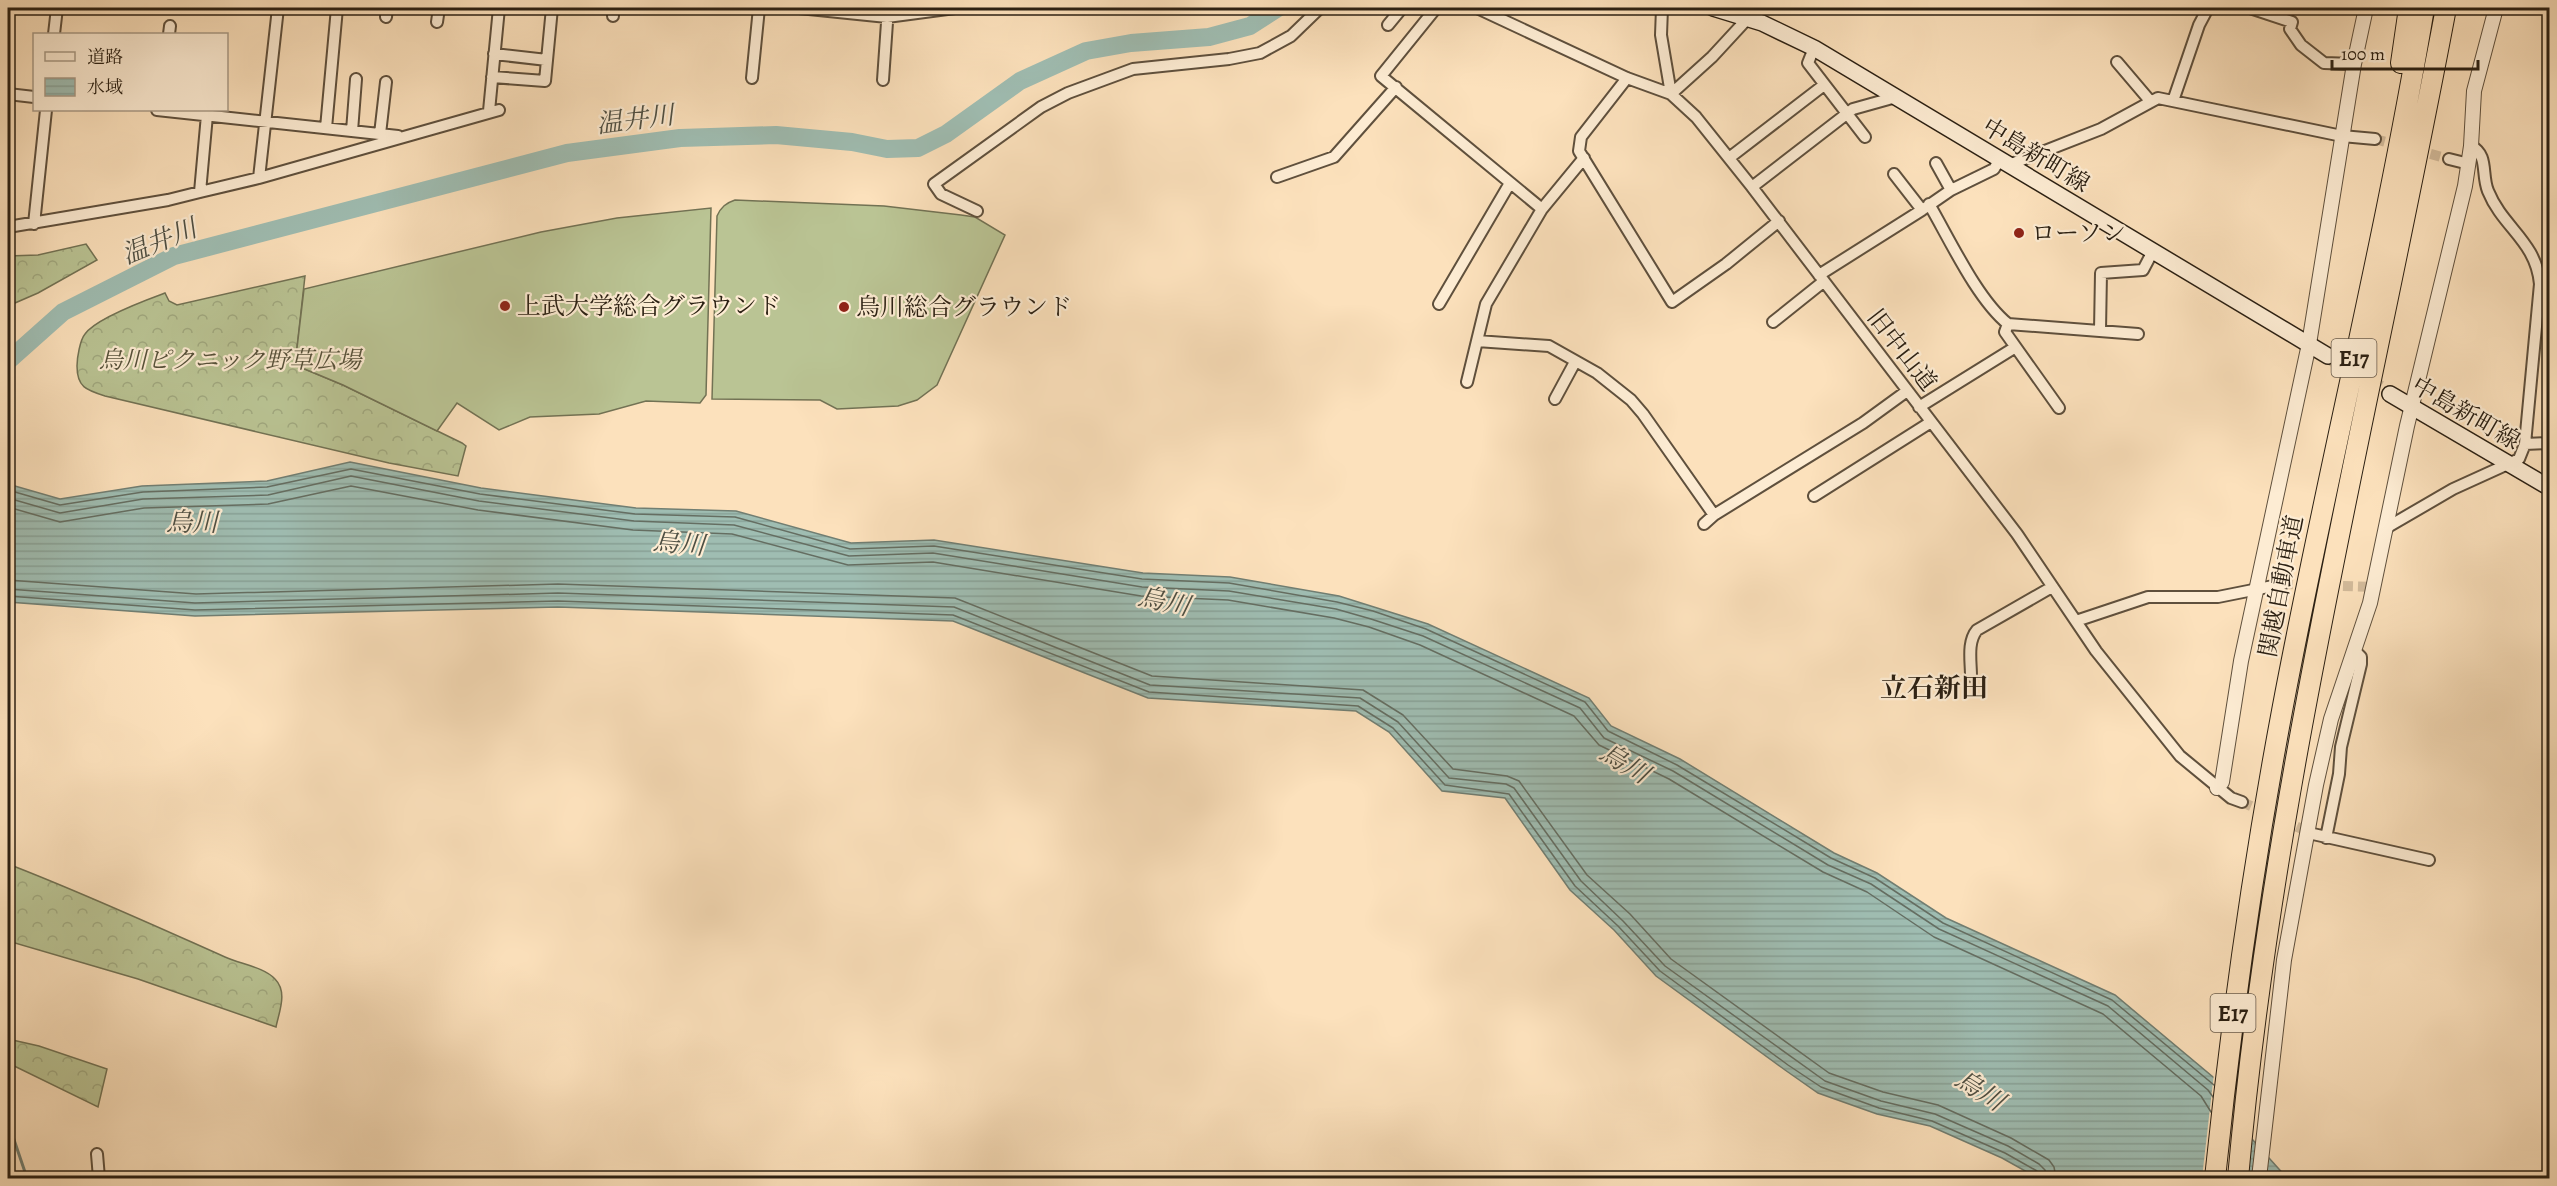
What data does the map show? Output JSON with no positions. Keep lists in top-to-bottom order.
{
  "streets": {
    "highway": ["E17", "関越自動車道"],
    "main road": ["中島新町線"],
    "street": ["旧中山道"]
  },
  "districts": ["立石新田"],
  "water": ["温井川", "烏川"],
  "parks": ["烏川ピクニック野草広場"],
  "places": ["ローソン", "上武大学総合グラウンド", "烏川総合グラウンド"],
  "legend": ["道路", "水域"],
  "scale_bar": "100 m"
}
